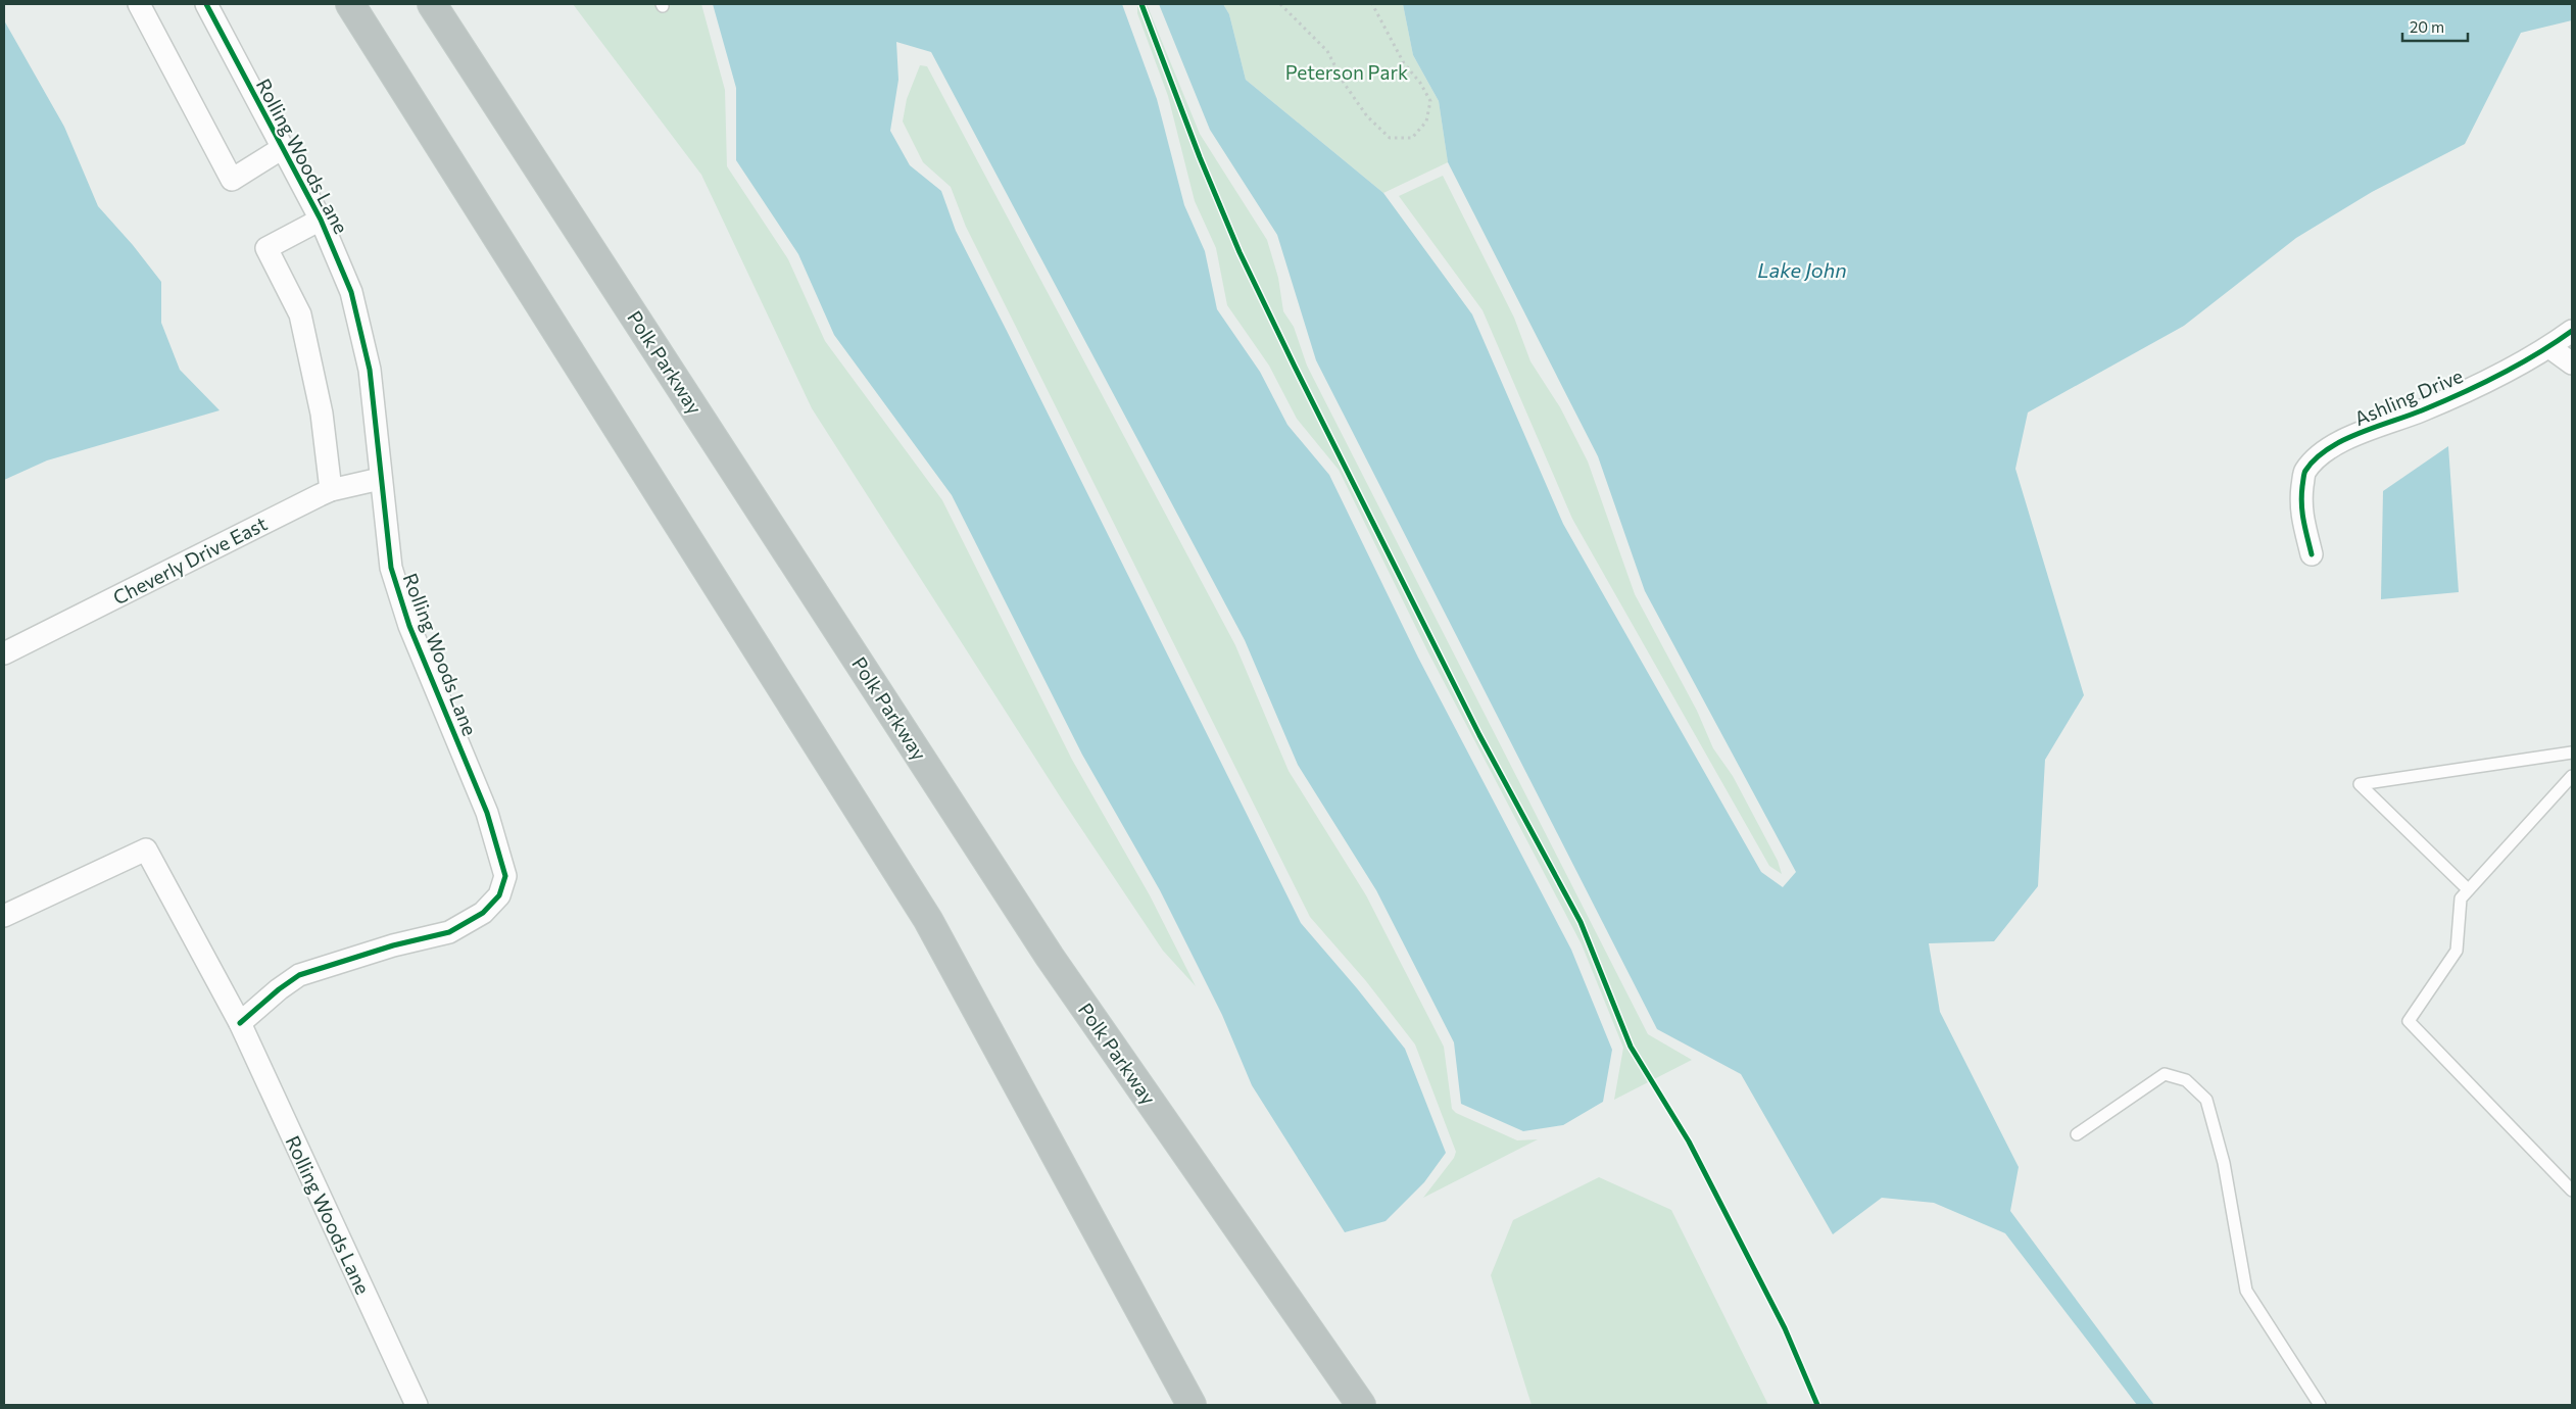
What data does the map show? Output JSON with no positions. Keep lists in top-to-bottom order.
{
  "streets": {
    "highway": ["Polk Parkway"],
    "street": ["Rolling Woods Lane", "Ashling Drive", "Cheverly Drive East"]
  },
  "crossings": [
    ["Rolling Woods Lane", "Cheverly Drive East"]
  ],
  "water": ["Lake John"],
  "parks": ["Peterson Park"],
  "scale_bar": "20 m"
}
